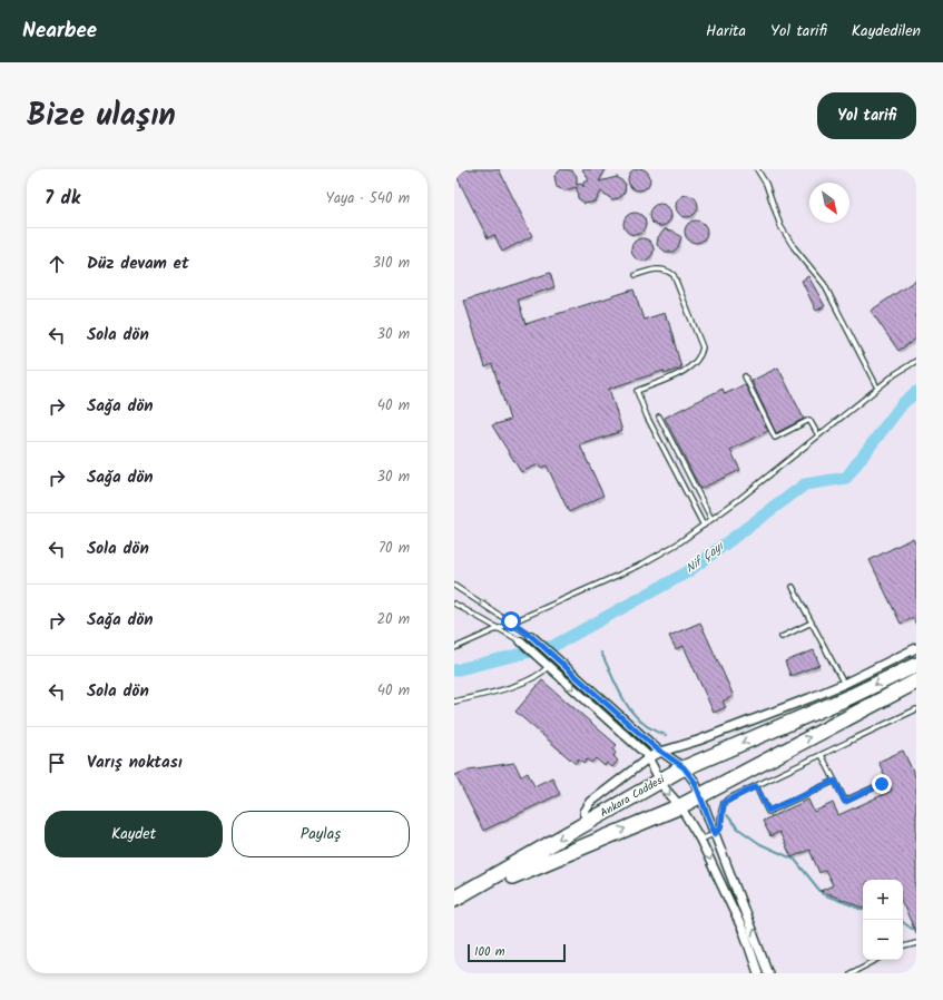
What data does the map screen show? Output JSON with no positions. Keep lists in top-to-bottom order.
{
  "streets": {
    "highway": ["Ankara Caddesi"]
  },
  "water": ["Nif Çayı"],
  "scale_bar": "100 m",
  "north": "bottom right",
  "page": {
    "header": "Nearbee",
    "nav": ["Harita", "Yol tarifi", "Kaydedilen"],
    "title": "Bize ulaşın",
    "buttons": [
      "Yol tarifi",
      ["Kaydet", "Paylaş"]
    ],
    "heading": ["7 dk", "Yaya · 540 m"],
    "list": [
      ["Düz devam et", "310 m"],
      ["Sola dön", "30 m"],
      ["Sağa dön", "40 m"],
      ["Sağa dön", "30 m"],
      ["Sola dön", "70 m"],
      ["Sağa dön", "20 m"],
      ["Sola dön", "40 m"],
      "Varış noktası"
    ],
    "map_buttons": ["+", "−"],
    "scale": "100 m"
  }
}
